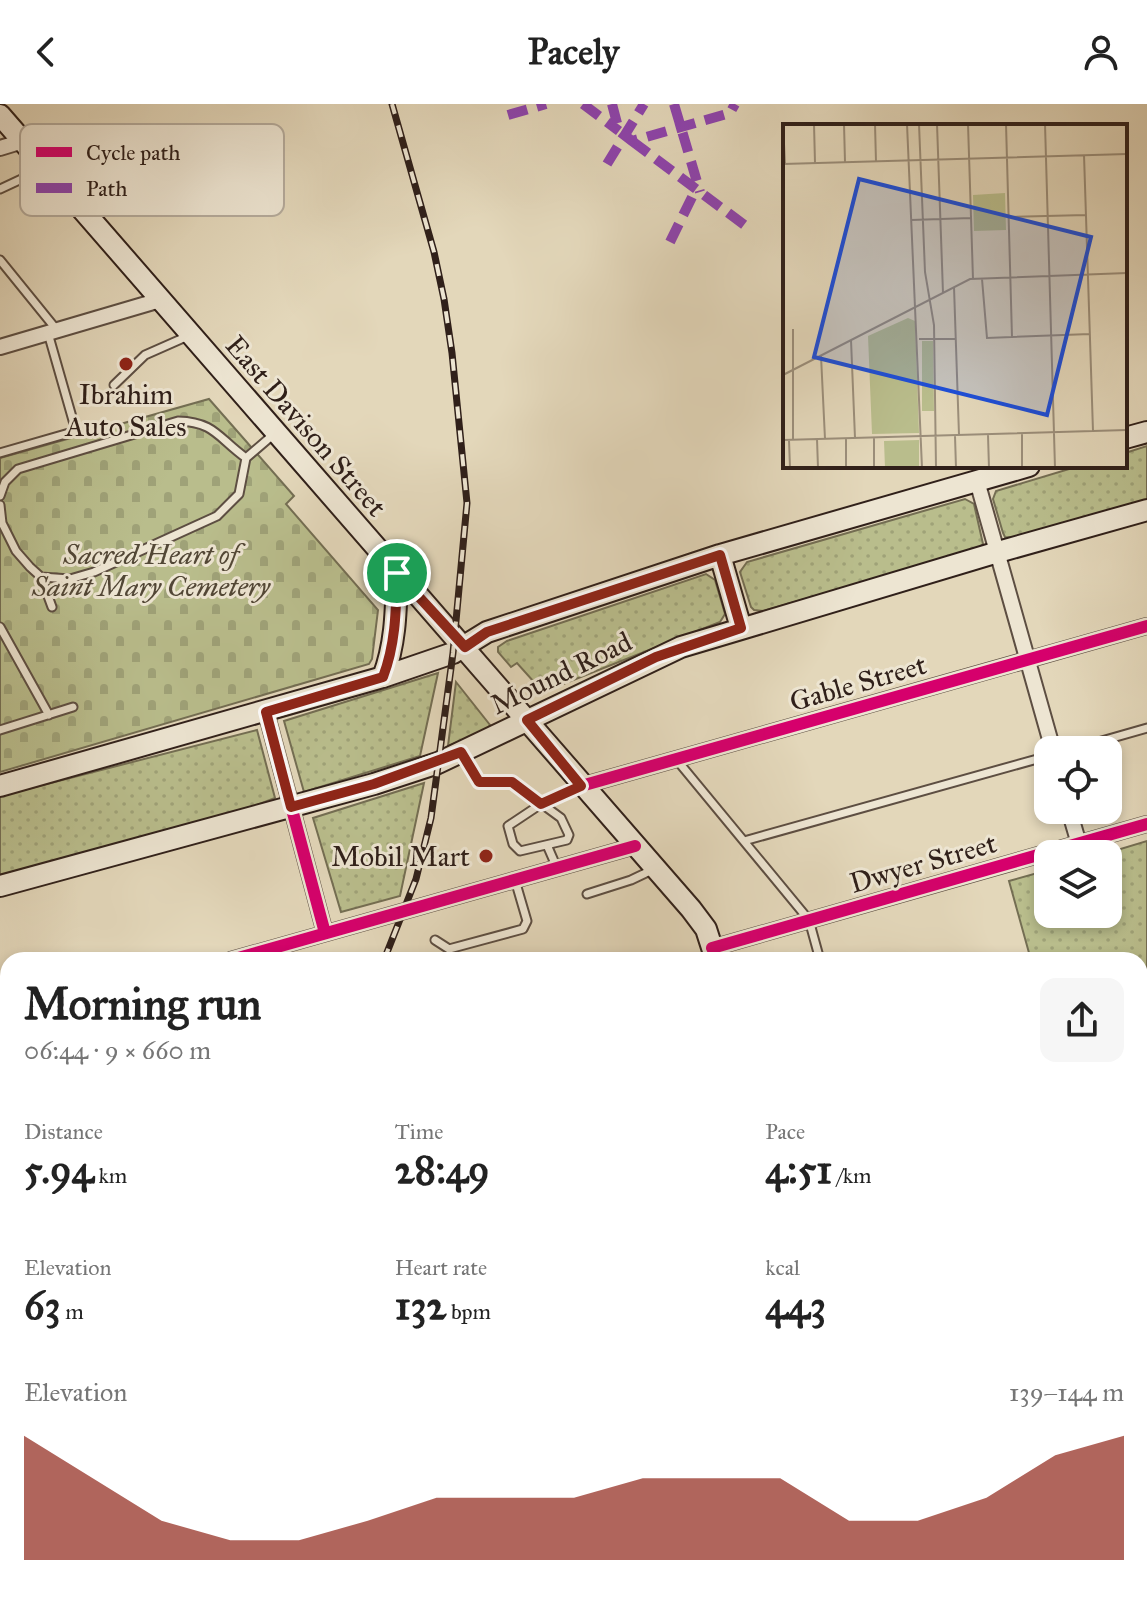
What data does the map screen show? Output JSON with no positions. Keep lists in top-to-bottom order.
{
  "streets": {
    "main road": ["East Davison Street", "Mound Road"],
    "street": ["Gable Street", "Dwyer Street"]
  },
  "crossings": [
    ["East Davison Street", "Mound Road"],
    ["East Davison Street", "Gable Street"]
  ],
  "parks": ["Sacred Heart of Saint Mary Cemetery"],
  "places": ["Ibrahim Auto Sales", "Mobil Mart"],
  "legend": ["Cycle path", "Path"],
  "page": {
    "header": "Pacely",
    "heading": ["Morning run", "06:44 · 9 × 660 m"],
    "stats": [
      ["Distance", "5.94 km"],
      ["Time", "28:49"],
      ["Pace", "4:51 /km"],
      ["Elevation", "63 m"],
      ["Heart rate", "132 bpm"],
      ["kcal", "443"]
    ],
    "chart": ["Elevation", "139–144 m"]
  }
}
